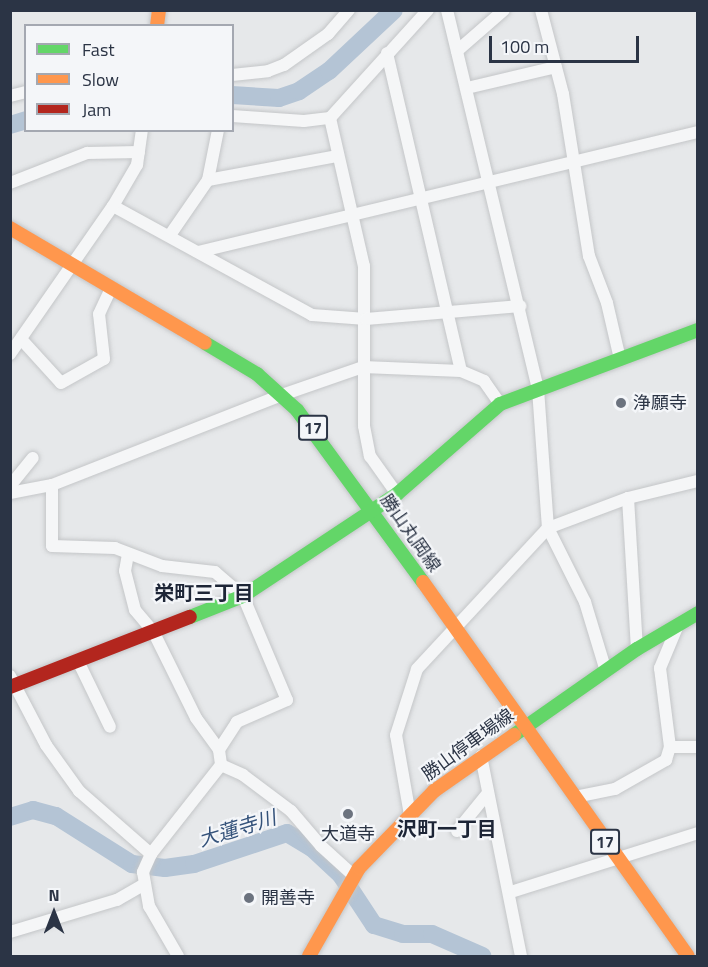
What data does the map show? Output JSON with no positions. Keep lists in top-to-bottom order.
{
  "streets": {
    "main road": ["17", "勝山丸岡線", "勝山停車場線"]
  },
  "crossings": [
    ["勝山丸岡線", "勝山停車場線"]
  ],
  "districts": ["栄町三丁目", "沢町一丁目"],
  "water": ["大蓮寺川"],
  "places": ["浄願寺", "大道寺", "開善寺"],
  "legend": ["Fast", "Slow", "Jam"],
  "scale_bar": "100 m",
  "north": "top"
}
